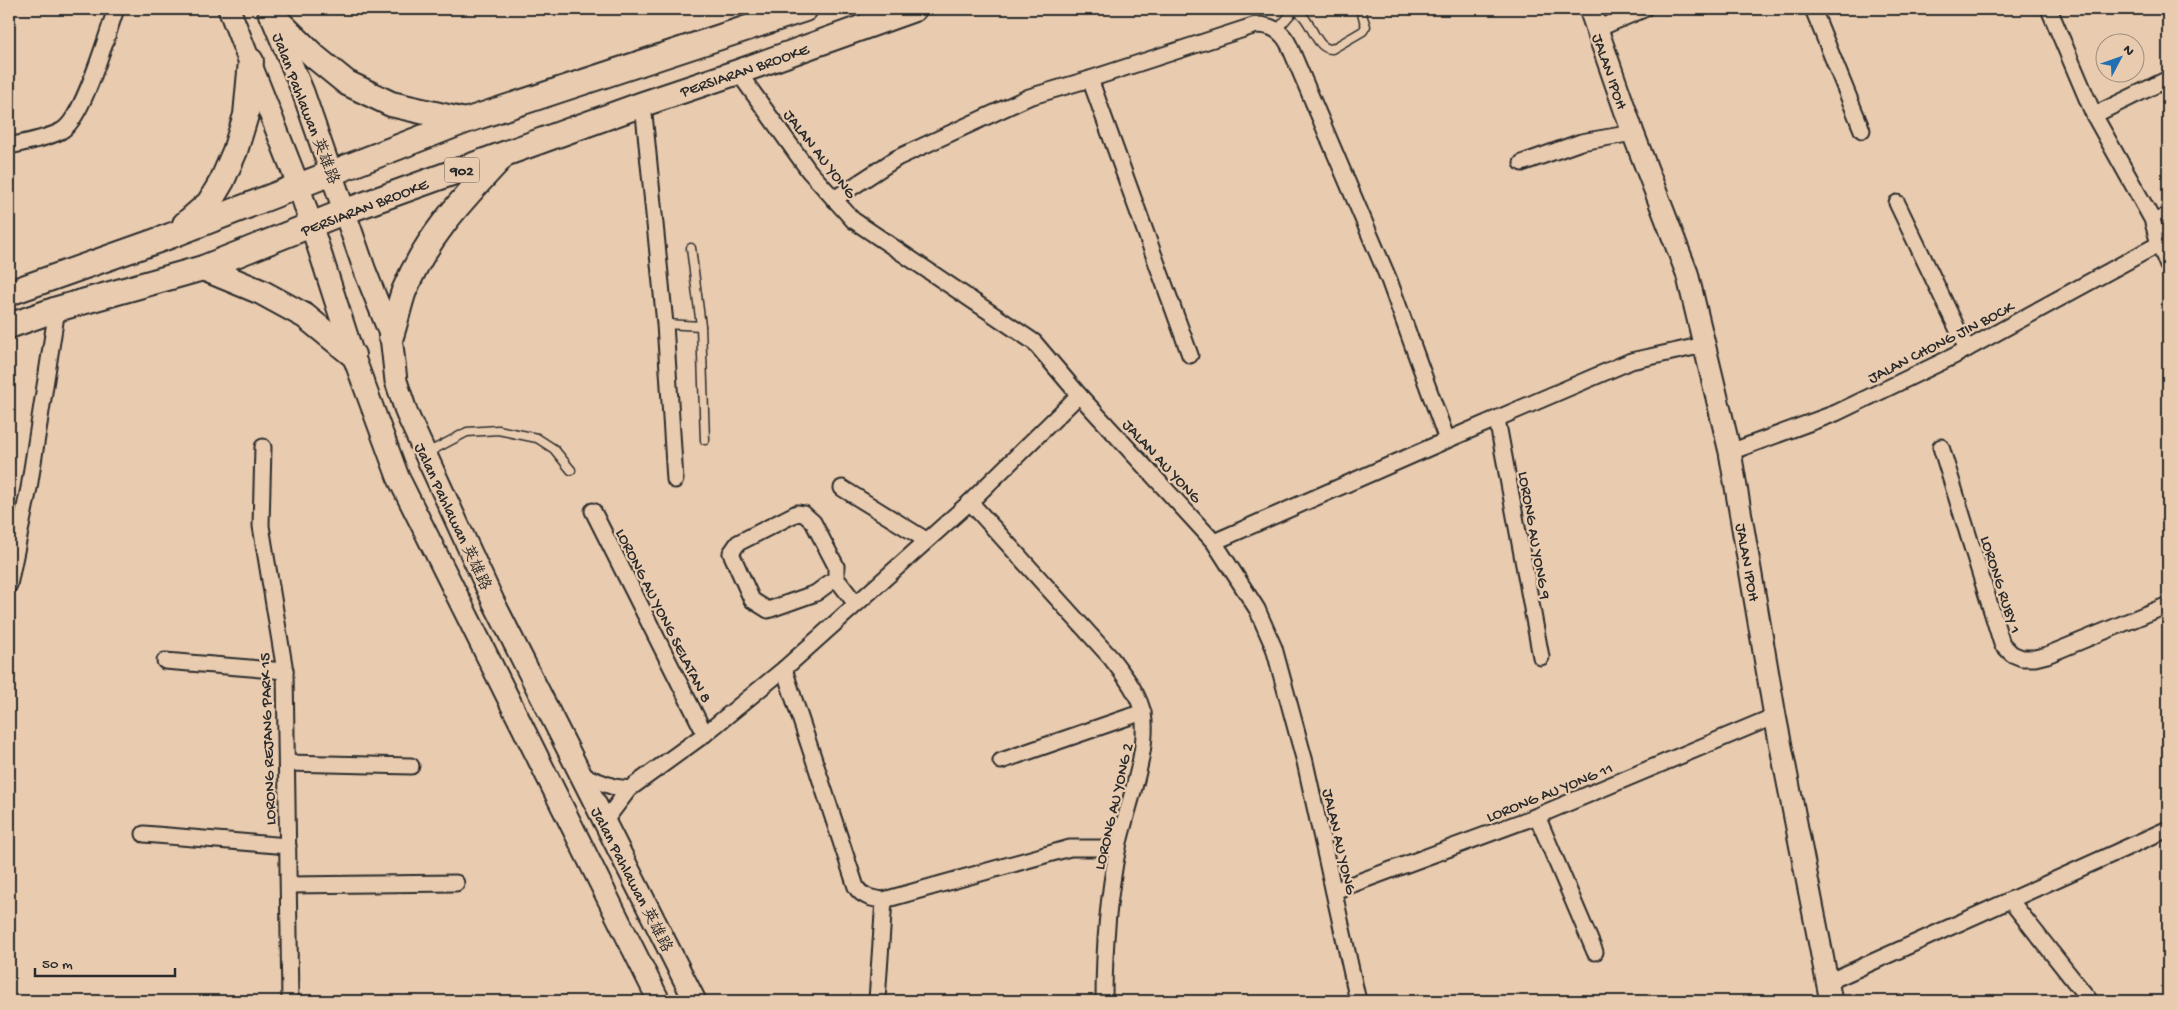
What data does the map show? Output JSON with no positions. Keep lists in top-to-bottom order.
{
  "streets": {
    "main road": [
      "PERSIARAN BROOKE",
      "JALAN IPOH",
      "Jalan Pahlawan 英雄路",
      "902"
    ],
    "street": [
      "JALAN AU YONG",
      "JALAN CHONG JIN BOCK",
      "LORONG AU YONG 9",
      "LORONG RUBY 1",
      "LORONG AU YONG SELATAN 8",
      "LORONG REJANG PARK 15",
      "LORONG AU YONG 11",
      "LORONG AU YONG 2"
    ]
  },
  "crossings": [
    ["PERSIARAN BROOKE", "Jalan Pahlawan 英雄路"],
    ["PERSIARAN BROOKE", "JALAN AU YONG"],
    ["JALAN IPOH", "JALAN CHONG JIN BOCK"],
    ["JALAN IPOH", "LORONG AU YONG 11"],
    ["JALAN AU YONG", "LORONG AU YONG 11"]
  ],
  "scale_bar": "50 m",
  "north": "top right"
}
